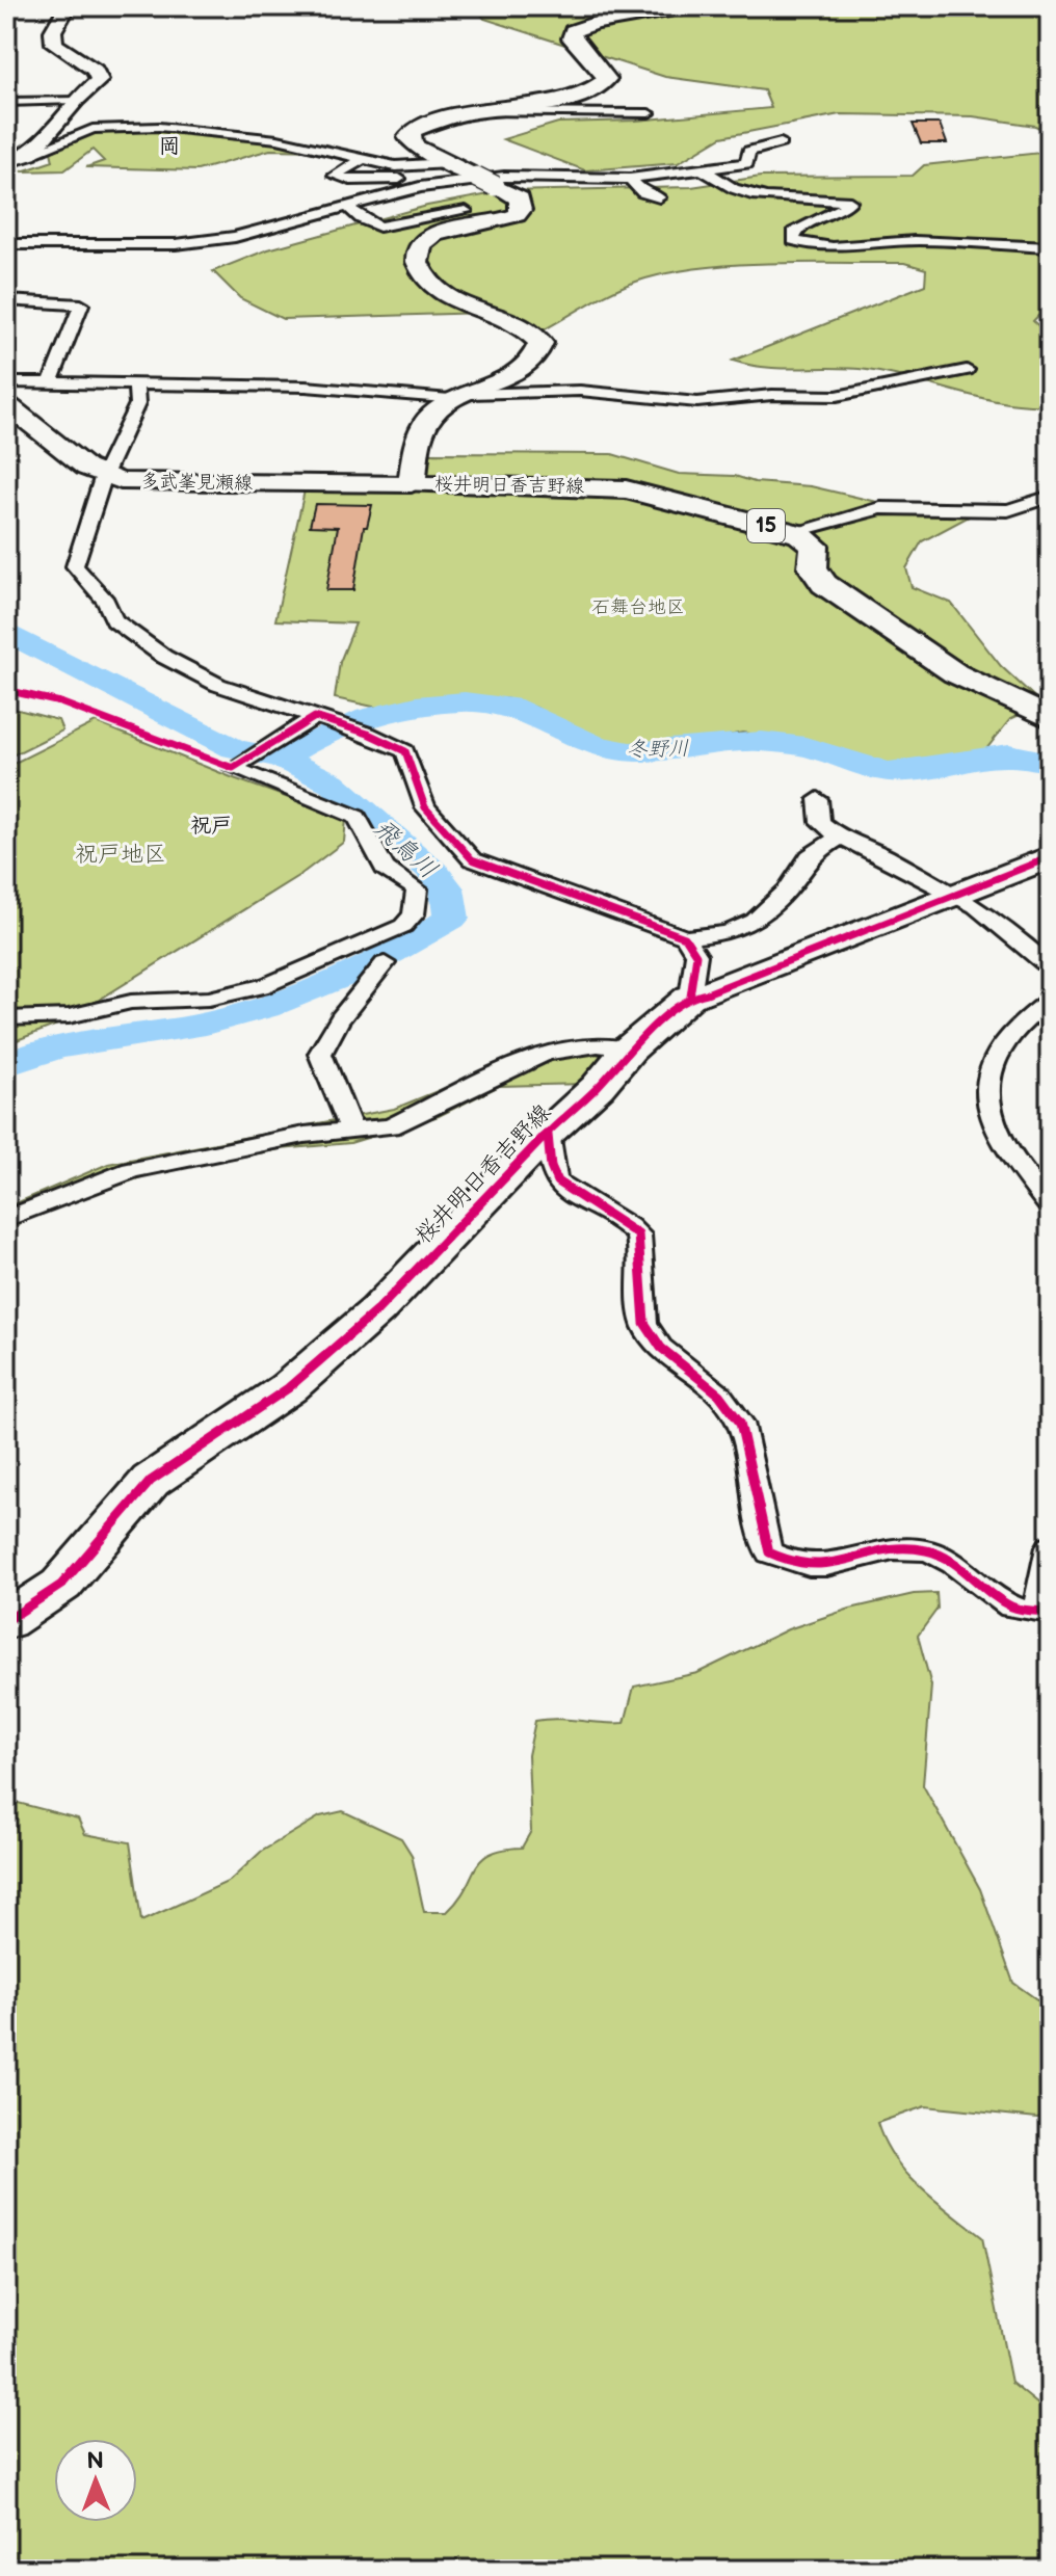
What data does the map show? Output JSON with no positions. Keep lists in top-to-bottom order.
{
  "streets": {
    "main road": ["桜井明日香吉野線", "15"],
    "street": ["多武峯見瀬線"]
  },
  "crossings": [
    ["多武峯見瀬線", "桜井明日香吉野線"],
    ["桜井明日香吉野線", "15"]
  ],
  "districts": ["岡", "祝戸"],
  "water": ["冬野川", "飛鳥川"],
  "parks": ["石舞台地区", "祝戸地区"],
  "north": "top"
}
